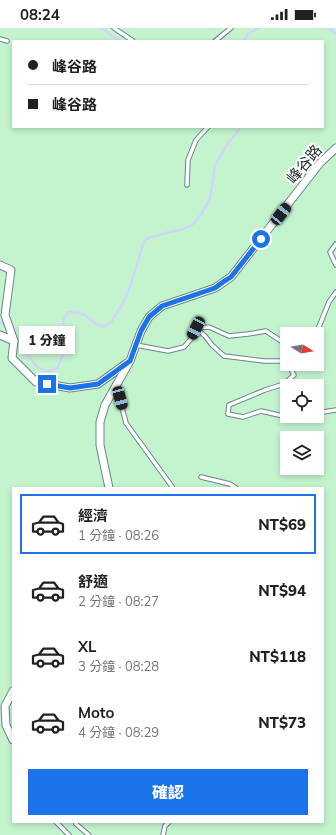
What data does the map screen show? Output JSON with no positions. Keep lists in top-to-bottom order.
{
  "streets": {
    "street": ["峰谷路"]
  },
  "north": "right",
  "page": {
    "status": "08:24",
    "banner": ["峰谷路", "峰谷路"],
    "bubble": "1 分鐘",
    "list": [
      {
        "name": "經濟",
        "note": "1 分鐘 · 08:26",
        "value": "NT$69"
      },
      {
        "name": "舒適",
        "note": "2 分鐘 · 08:27",
        "value": "NT$94"
      },
      {
        "name": "XL",
        "note": "3 分鐘 · 08:28",
        "value": "NT$118"
      },
      {
        "name": "Moto",
        "note": "4 分鐘 · 08:29",
        "value": "NT$73"
      }
    ],
    "buttons": "確認"
  }
}
